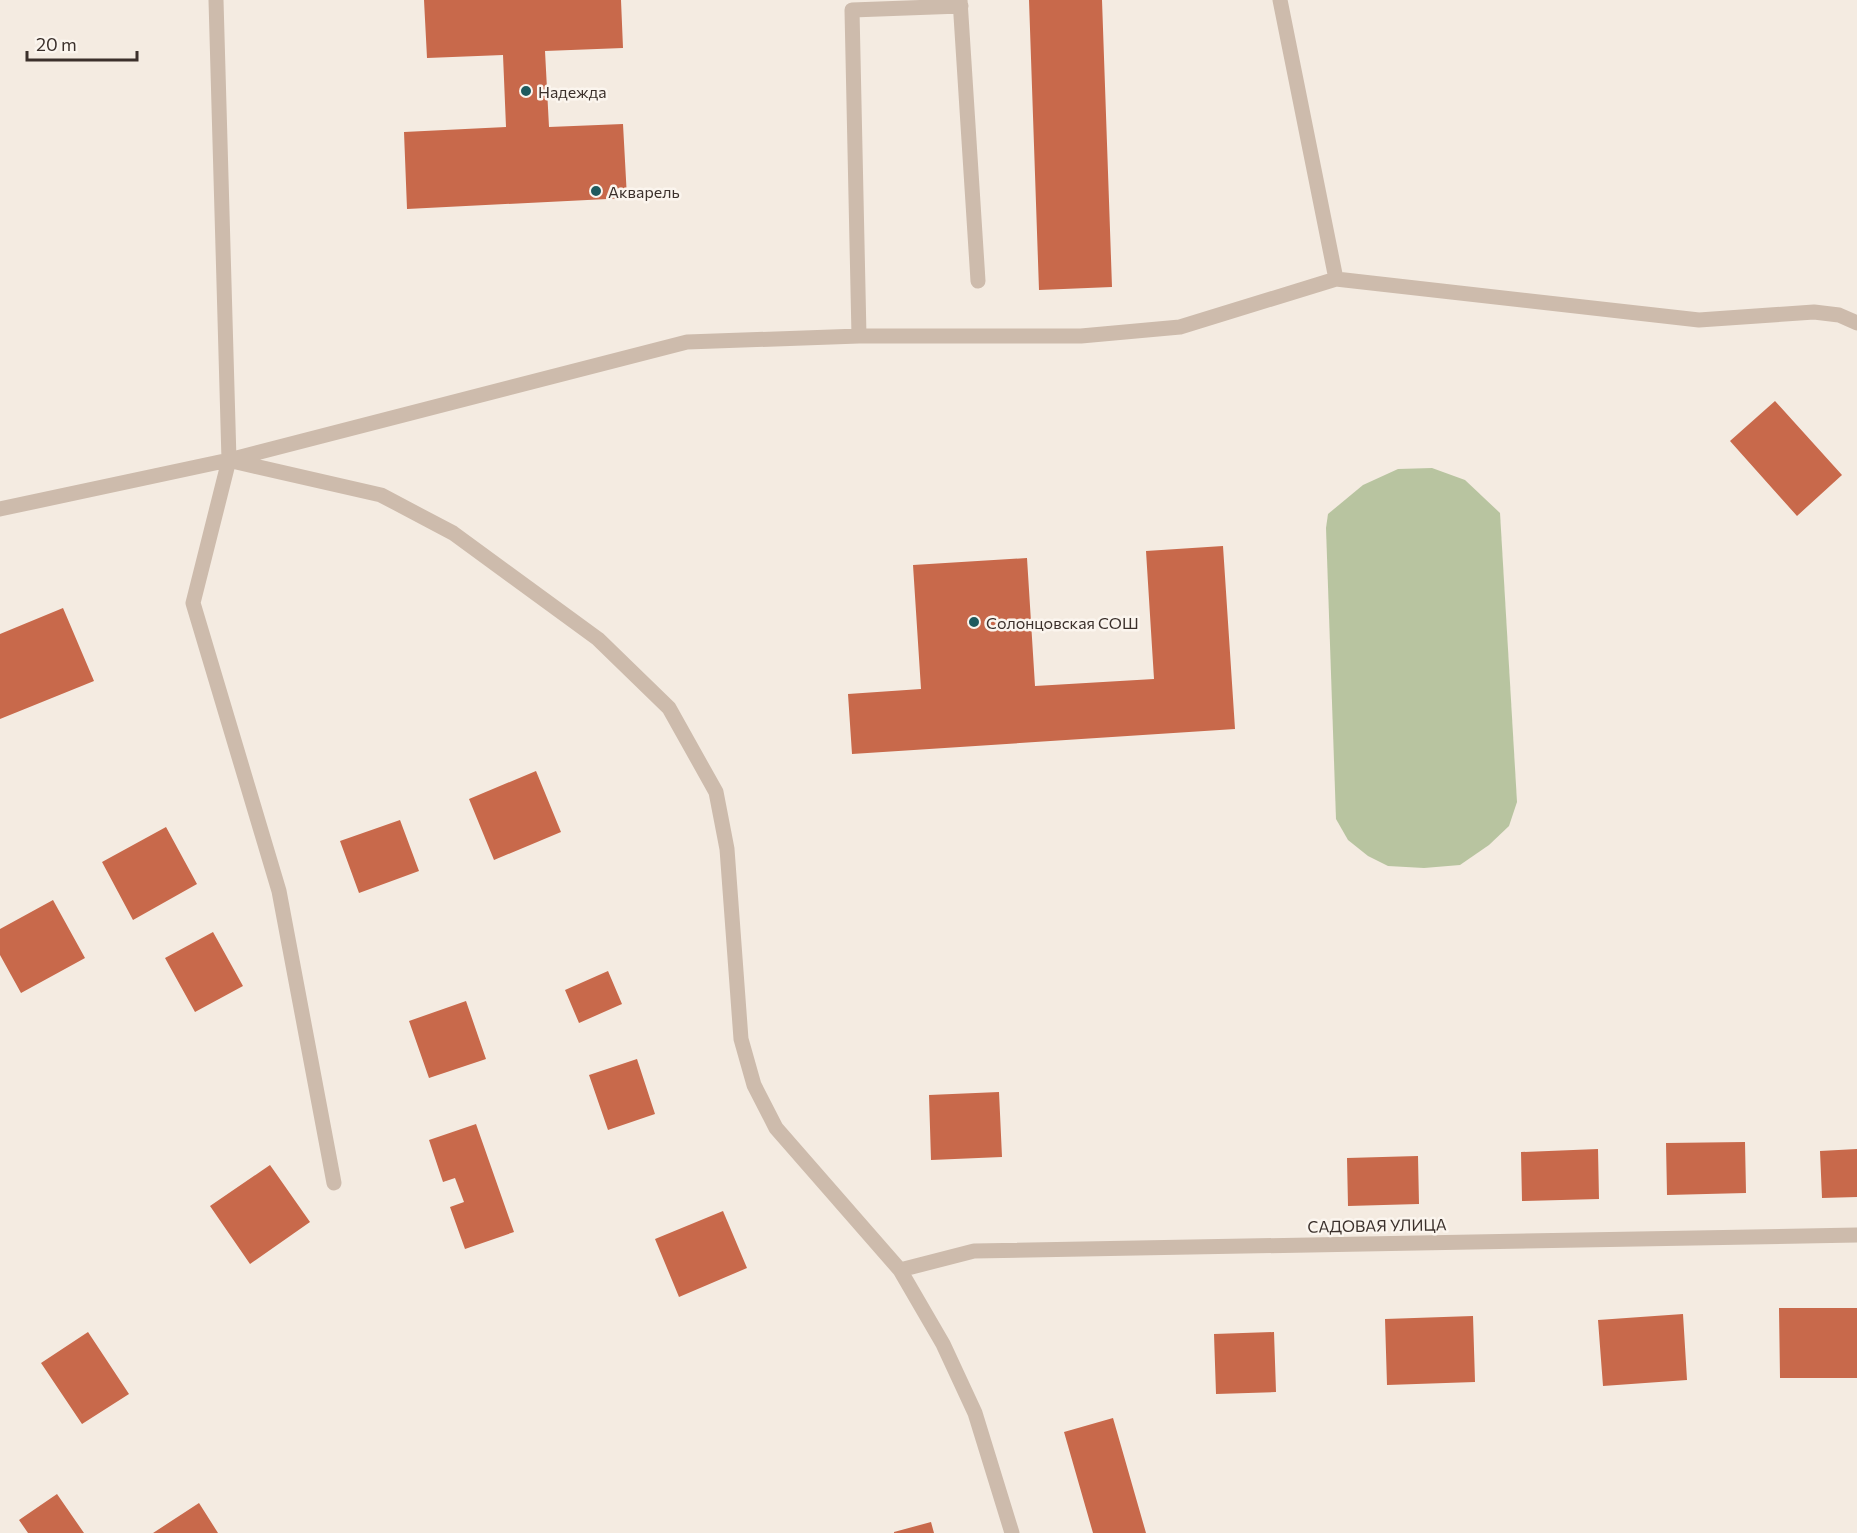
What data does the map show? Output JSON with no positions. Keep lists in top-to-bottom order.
{
  "streets": {
    "street": ["САДОВАЯ УЛИЦА"]
  },
  "places": ["Надежда", "Акварель", "Солонцовская СОШ"],
  "scale_bar": "20 m"
}
